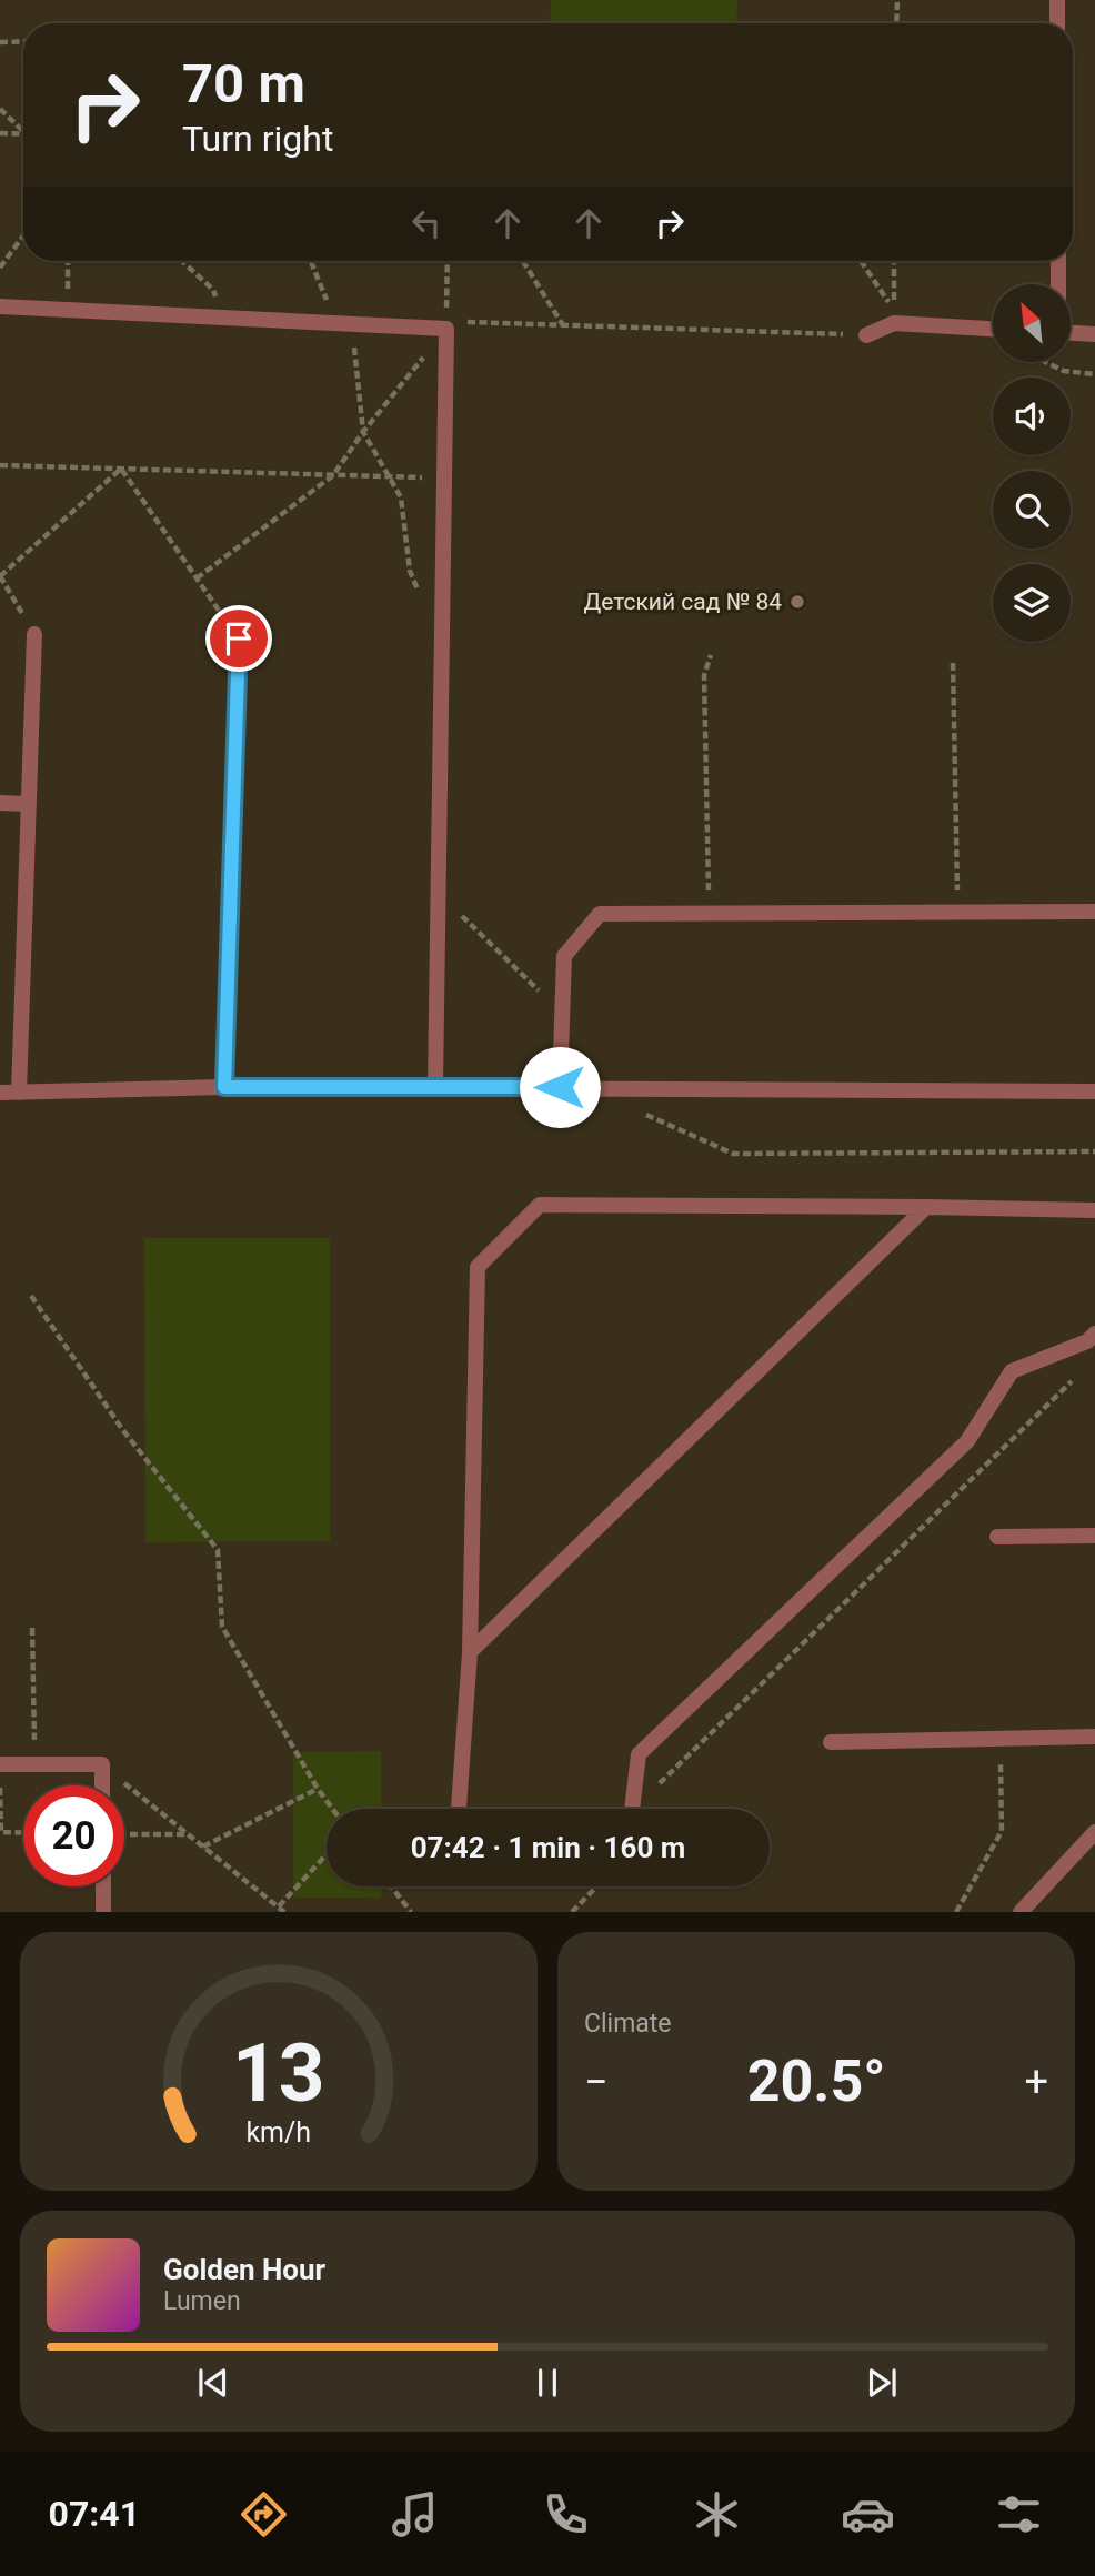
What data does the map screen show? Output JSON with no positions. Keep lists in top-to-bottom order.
{
  "places": ["Детский сад № 84"],
  "north": "top left",
  "page": {
    "turn": ["70 m", "Turn right"],
    "limit": "20",
    "trip": "07:42 · 1 min · 160 m",
    "tile": "Climate",
    "heat": ["−", "20.5°", "+"],
    "song": ["Golden Hour", "Lumen"],
    "tabs": "07:41",
    "gauge": ["13", "km/h"]
  }
}
